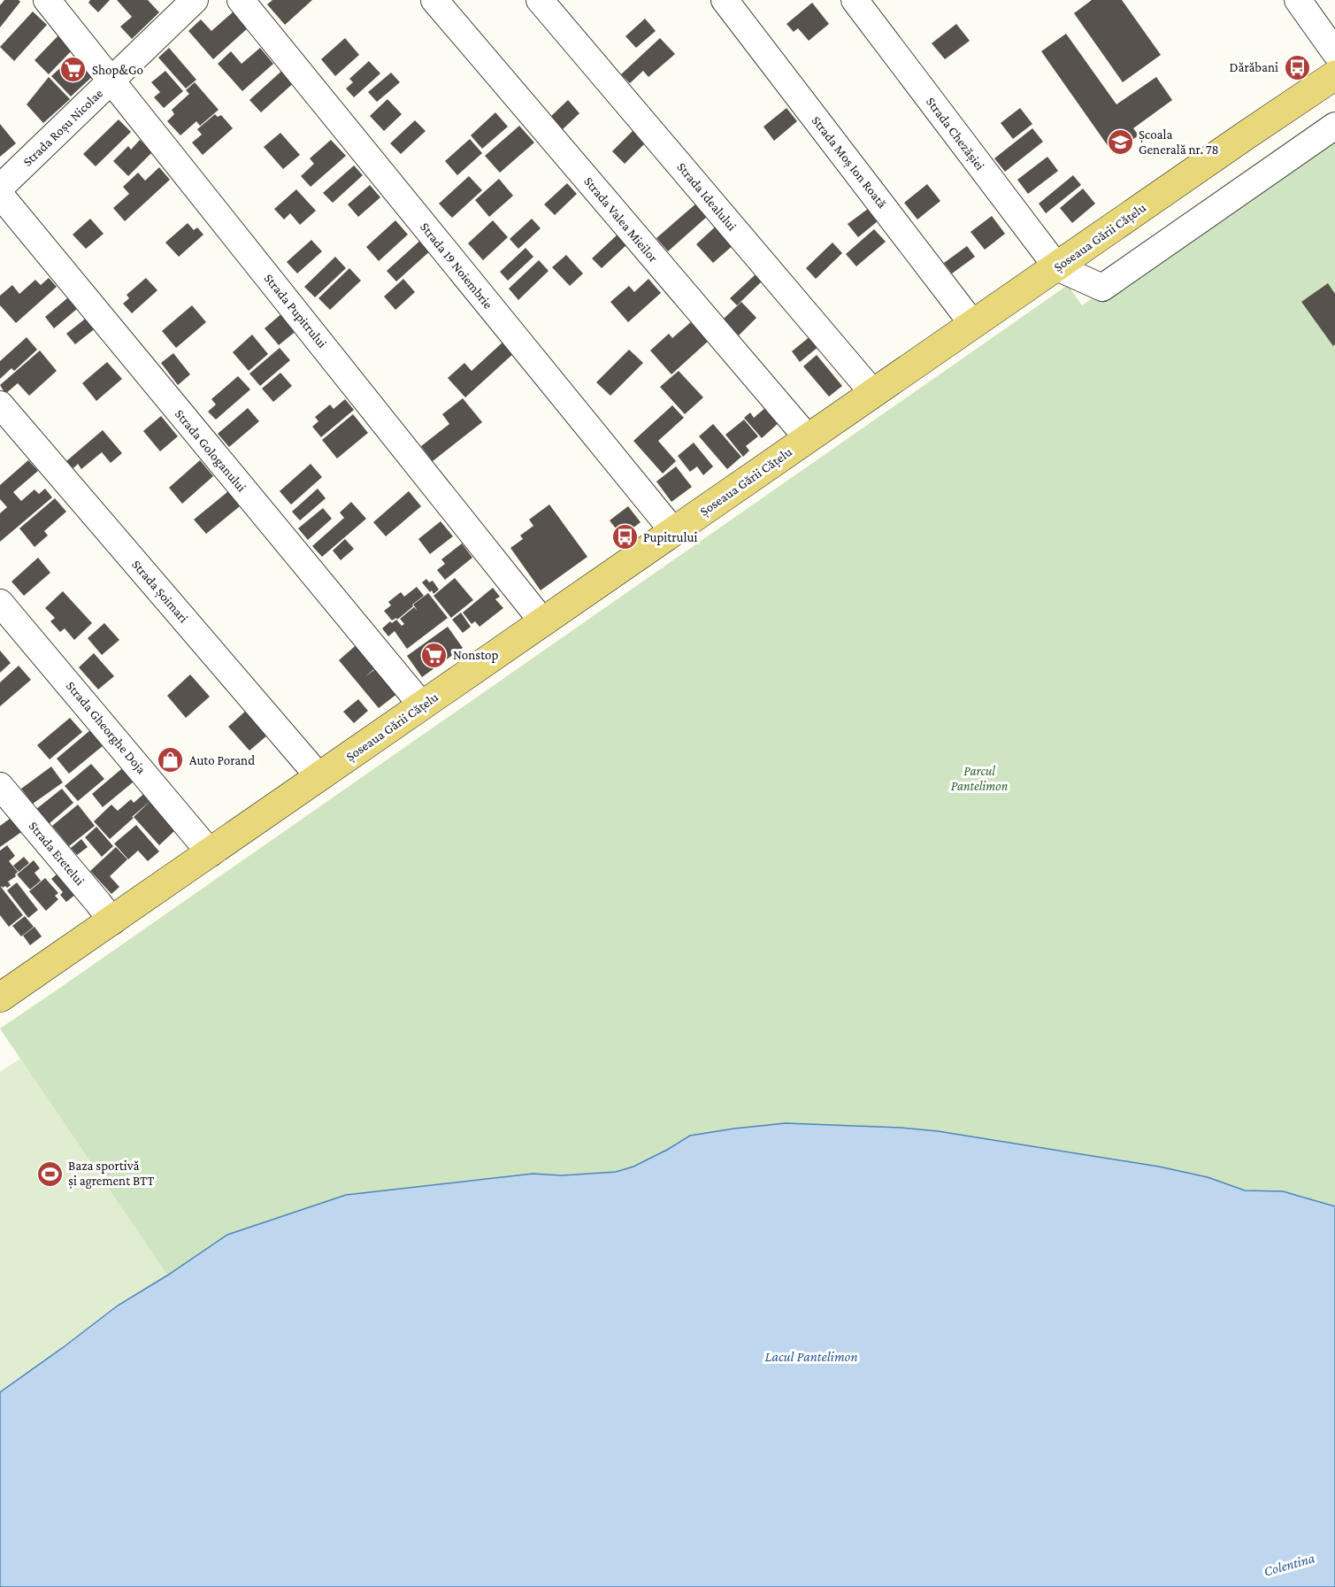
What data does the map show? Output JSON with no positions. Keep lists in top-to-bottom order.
{
  "streets": {
    "main road": ["Șoseaua Gării Cățelu"],
    "street": [
      "Strada Roșu Nicolae",
      "Strada Chezășiei",
      "Strada Moș Ion Roată",
      "Strada Idealului",
      "Strada Valea Mieilor",
      "Strada 19 Noiembrie",
      "Strada Pupitrului",
      "Strada Gologanului",
      "Strada Șoimari",
      "Strada Gheorghe Doja",
      "Strada Eretelui"
    ]
  },
  "crossings": [
    ["Strada Roșu Nicolae", "Strada Pupitrului"],
    ["Strada Chezășiei", "Șoseaua Gării Cățelu"],
    ["Strada Moș Ion Roată", "Șoseaua Gării Cățelu"],
    ["Strada Idealului", "Șoseaua Gării Cățelu"],
    ["Strada Valea Mieilor", "Șoseaua Gării Cățelu"],
    ["Șoseaua Gării Cățelu", "Strada 19 Noiembrie"],
    ["Șoseaua Gării Cățelu", "Strada Pupitrului"],
    ["Șoseaua Gării Cățelu", "Strada Gologanului"],
    ["Șoseaua Gării Cățelu", "Strada Șoimari"],
    ["Șoseaua Gării Cățelu", "Strada Gheorghe Doja"],
    ["Șoseaua Gării Cățelu", "Strada Eretelui"]
  ],
  "water": ["Lacul Pantelimon", "Colentina"],
  "parks": ["Parcul Pantelimon"],
  "places": {
    "bus stop": ["Dărăbani", "Pupitrului"],
    "supermarket": ["Shop&Go", "Nonstop"],
    "school or university": ["Școala Generală nr. 78"],
    "shop": ["Auto Porand"],
    "sports": ["Baza sportivă și agrement BTT"]
  }
}
